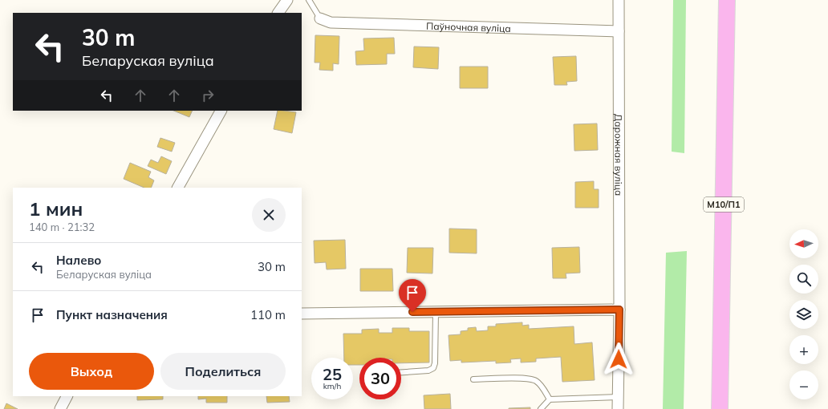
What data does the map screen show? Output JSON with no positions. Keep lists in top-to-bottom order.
{
  "streets": {
    "main road": ["М10/П1"],
    "street": ["Паўночная вуліца", "Дарожная вуліца"]
  },
  "crossings": [
    ["Паўночная вуліца", "Дарожная вуліца"]
  ],
  "north": "left",
  "page": {
    "turn": ["30 m", "Беларуская вуліца"],
    "heading": ["1 мин", "140 m · 21:32"],
    "map_buttons": ["+", "−"],
    "list": [
      {
        "name": "Налево",
        "note": "Беларуская вуліца",
        "value": "30 m"
      },
      {
        "name": "Пункт назначения",
        "value": "110 m"
      }
    ],
    "buttons": ["Выход", "Поделиться"],
    "speed": "25 km/h",
    "limit": "30"
  }
}
